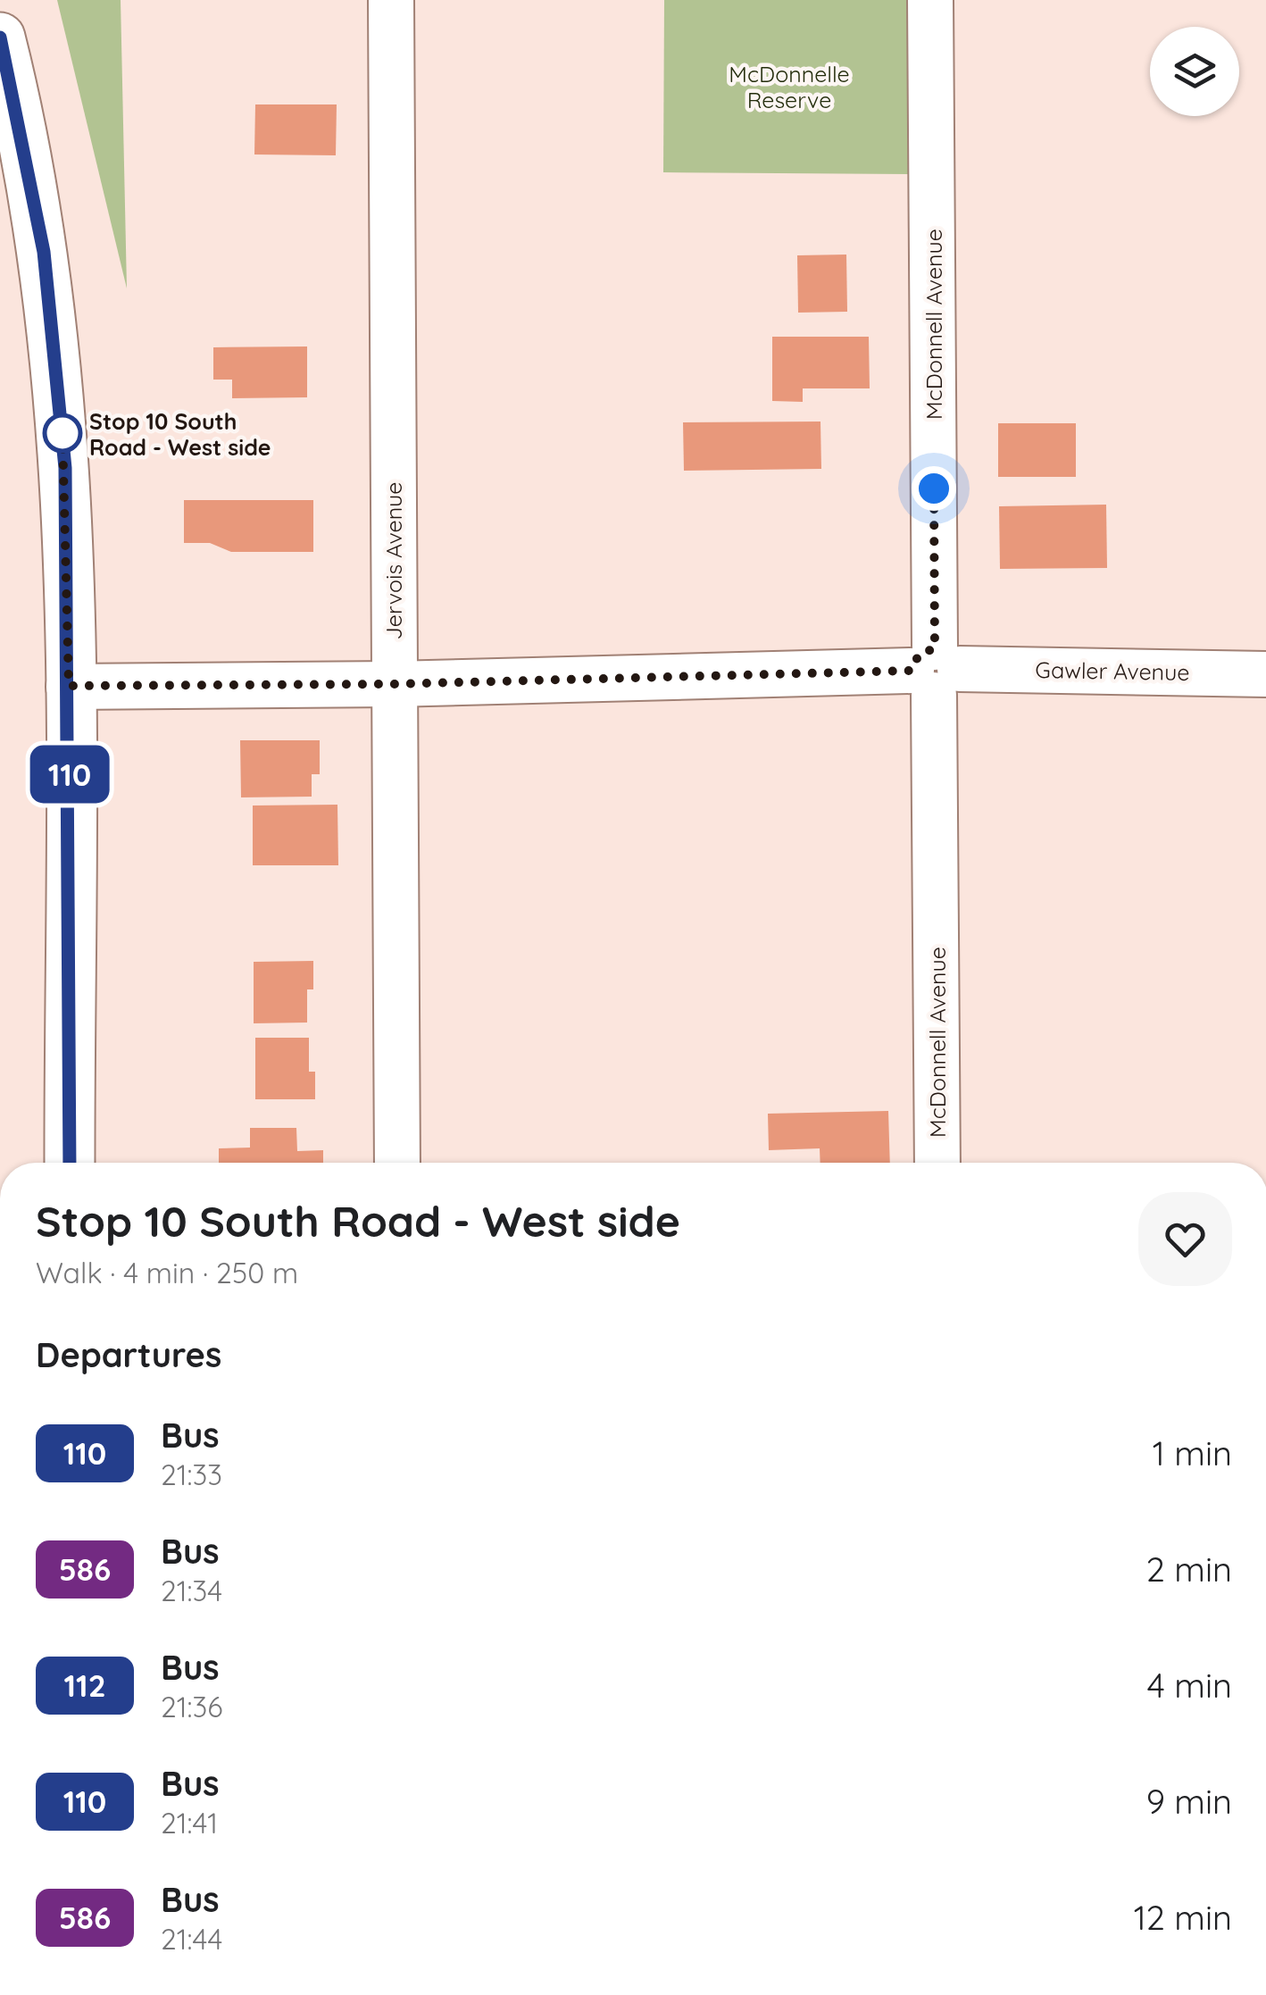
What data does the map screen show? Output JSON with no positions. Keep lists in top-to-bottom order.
{
  "streets": {
    "street": ["McDonnell Avenue", "Jervois Avenue", "Gawler Avenue"]
  },
  "crossings": [
    ["McDonnell Avenue", "Gawler Avenue"],
    ["Jervois Avenue", "Gawler Avenue"]
  ],
  "parks": ["McDonnelle Reserve"],
  "places": ["Stop 10 South Road - West side"],
  "lines": ["bus line 110"],
  "page": {
    "on_map": "110",
    "heading": [
      ["Stop 10 South Road - West side", "Walk · 4 min · 250 m"],
      "Departures"
    ],
    "list": [
      {
        "mark": "110",
        "name": "Bus",
        "note": "21:33",
        "value": "1 min"
      },
      {
        "mark": "586",
        "name": "Bus",
        "note": "21:34",
        "value": "2 min"
      },
      {
        "mark": "112",
        "name": "Bus",
        "note": "21:36",
        "value": "4 min"
      },
      {
        "mark": "110",
        "name": "Bus",
        "note": "21:41",
        "value": "9 min"
      },
      {
        "mark": "586",
        "name": "Bus",
        "note": "21:44",
        "value": "12 min"
      }
    ]
  }
}
